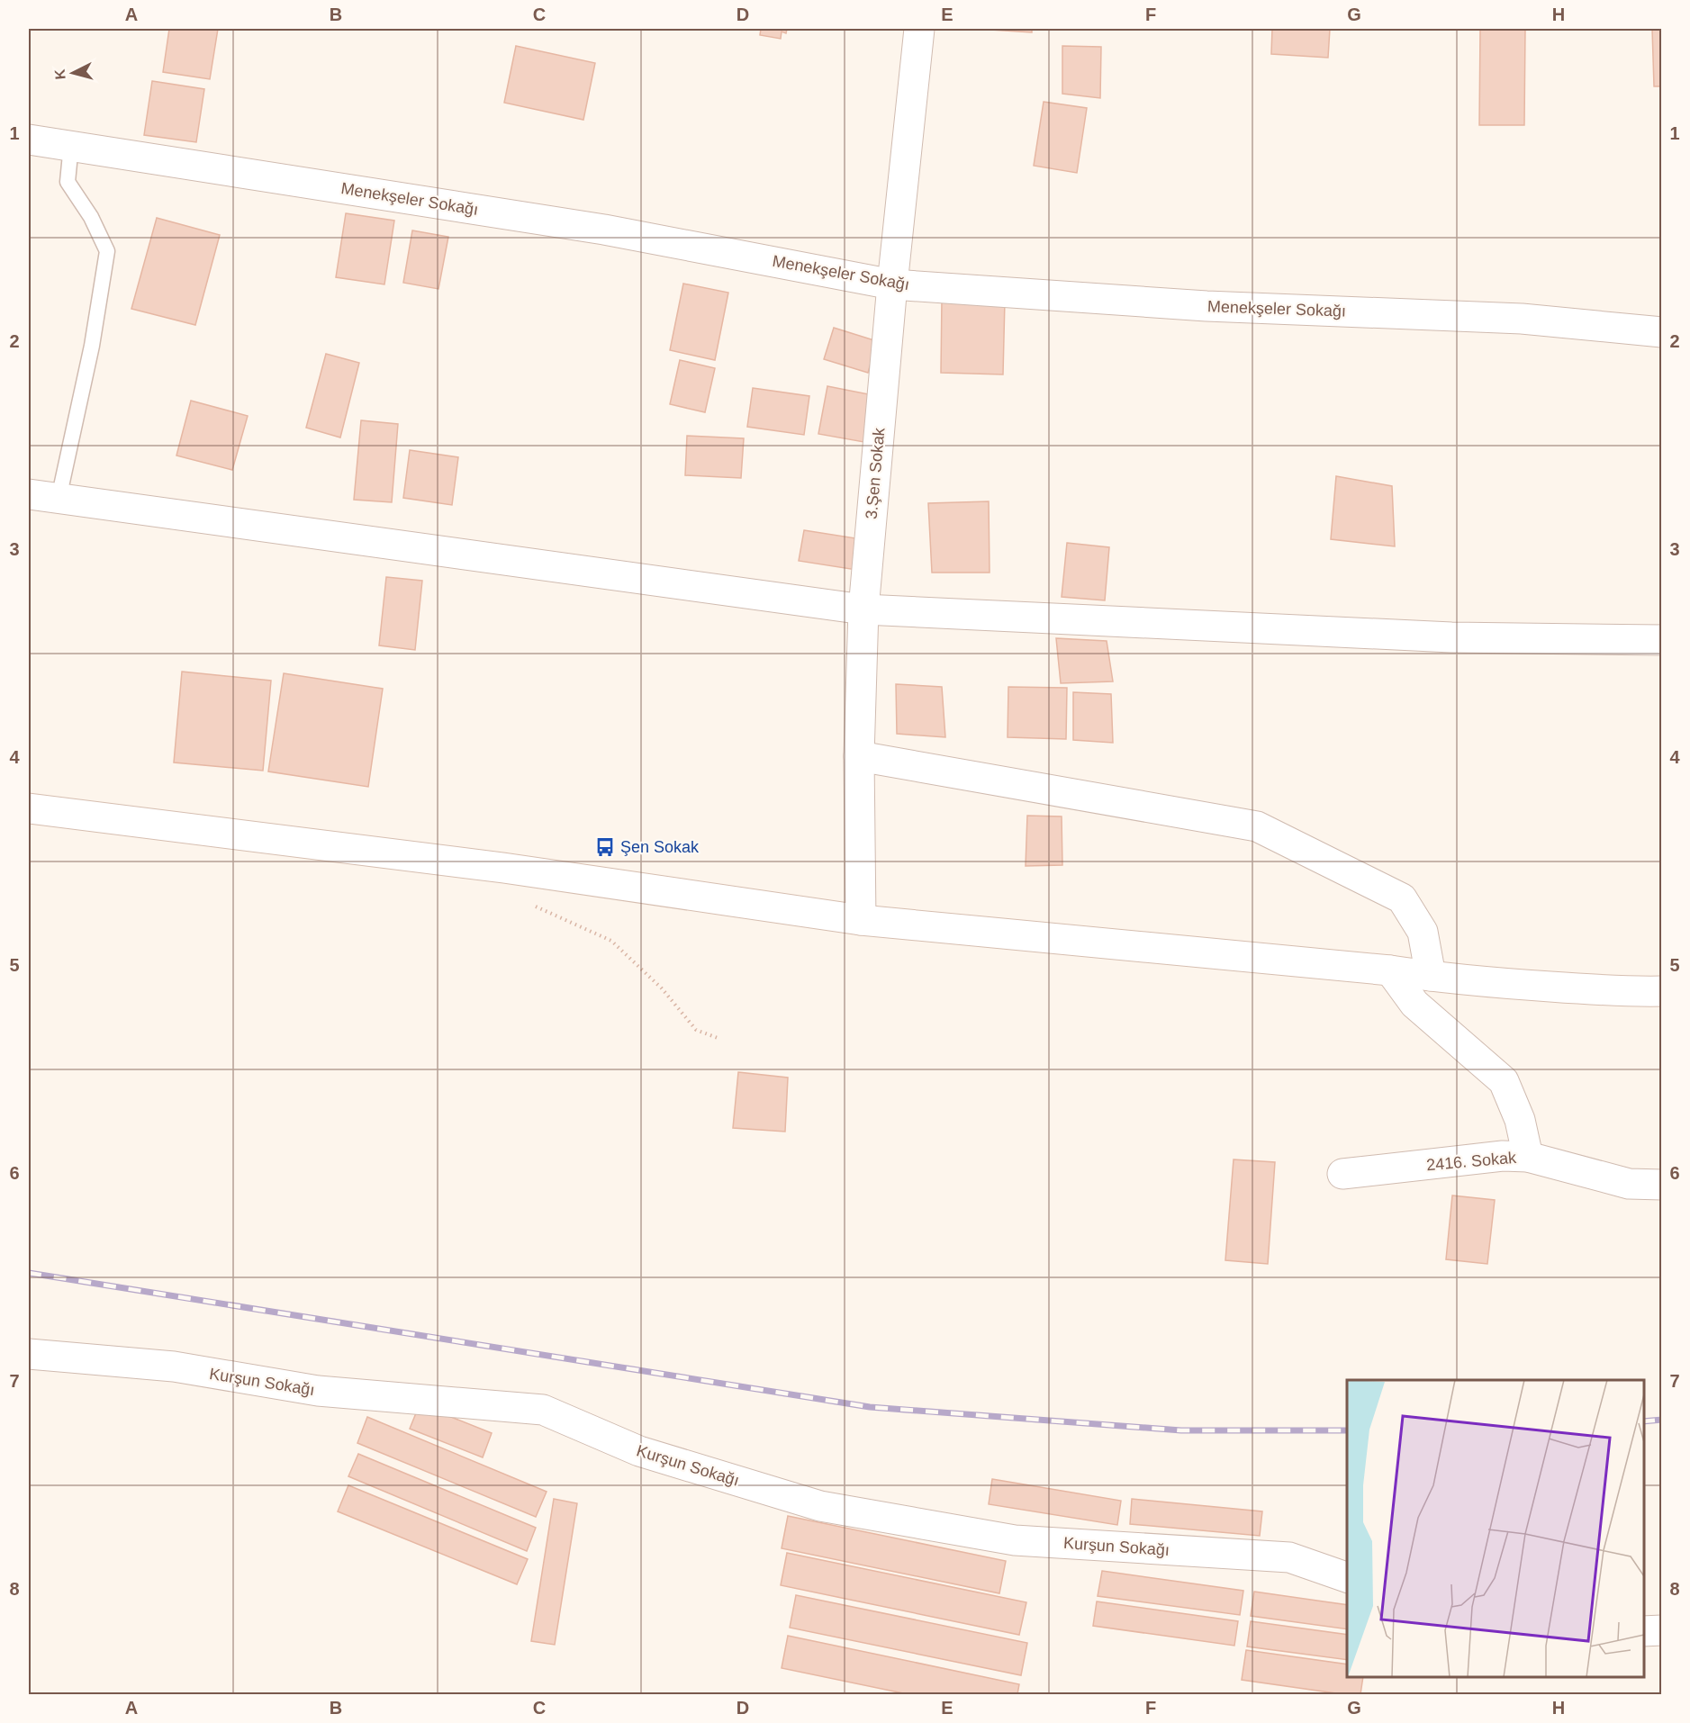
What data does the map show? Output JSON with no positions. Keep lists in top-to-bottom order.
{
  "streets": {
    "street": [
      "Menekşeler Sokağı",
      "3.Şen Sokak",
      "2416. Sokak",
      "Kurşun Sokağı"
    ]
  },
  "crossings": [
    ["Menekşeler Sokağı", "3.Şen Sokak"]
  ],
  "places": {
    "bus stop": ["Şen Sokak"]
  },
  "north": "left",
  "grid": {
    "columns": [
      "A",
      "B",
      "C",
      "D",
      "E",
      "F",
      "G",
      "H"
    ],
    "rows": [
      "1",
      "2",
      "3",
      "4",
      "5",
      "6",
      "7",
      "8"
    ]
  }
}
